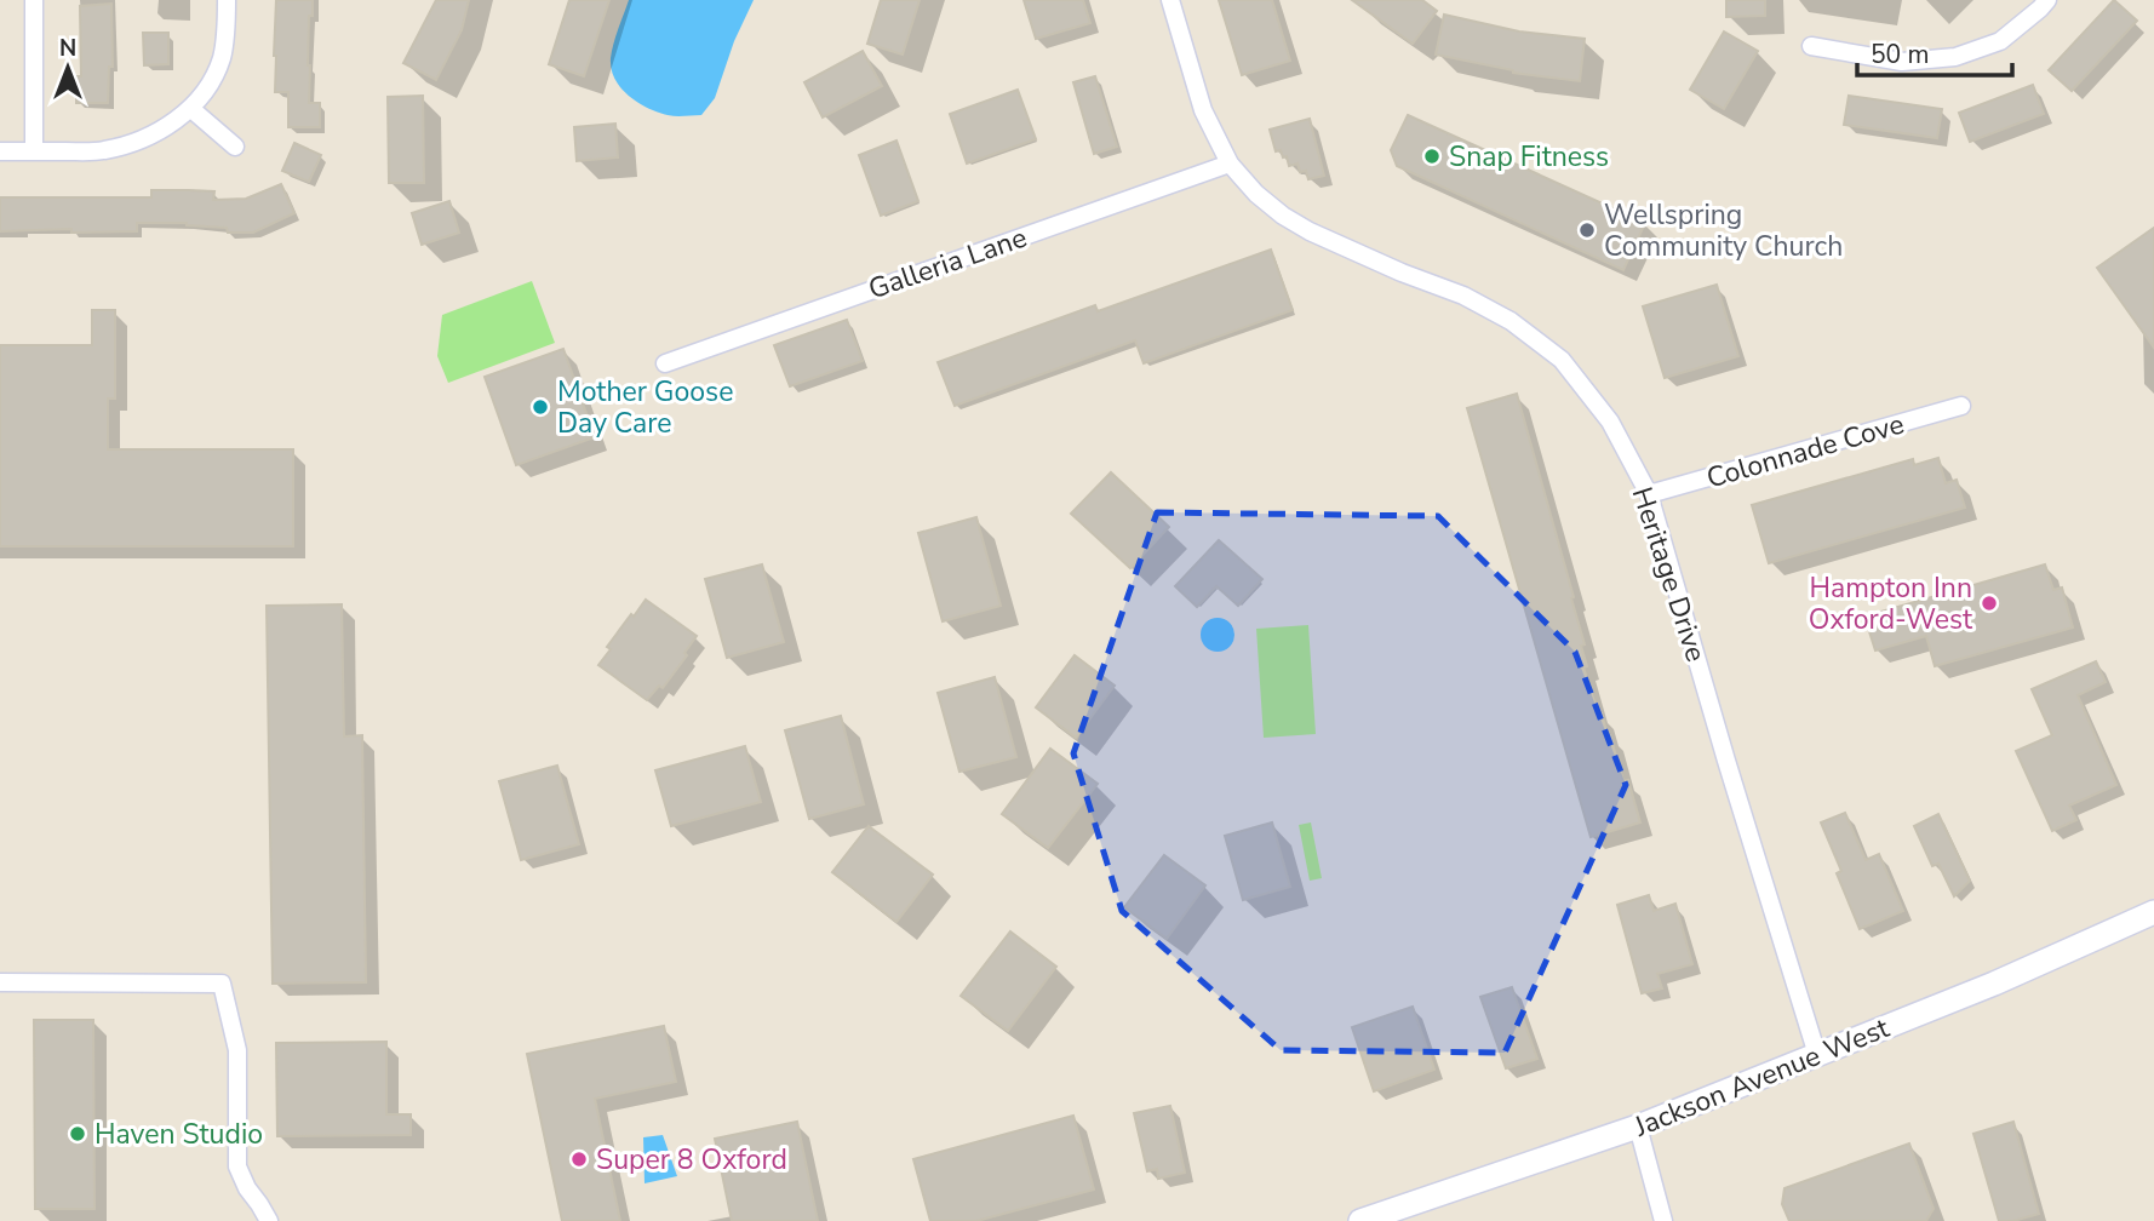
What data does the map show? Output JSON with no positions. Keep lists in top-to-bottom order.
{
  "streets": {
    "main road": ["Jackson Avenue West"],
    "street": ["Galleria Lane", "Colonnade Cove", "Heritage Drive"]
  },
  "crossings": [
    ["Galleria Lane", "Heritage Drive"],
    ["Colonnade Cove", "Heritage Drive"],
    ["Heritage Drive", "Jackson Avenue West"]
  ],
  "places": [
    "Snap Fitness",
    "Wellspring Community Church",
    "Mother Goose Day Care",
    "Hampton Inn Oxford-West",
    "Haven Studio",
    "Super 8 Oxford"
  ],
  "scale_bar": "50 m",
  "north": "top"
}
